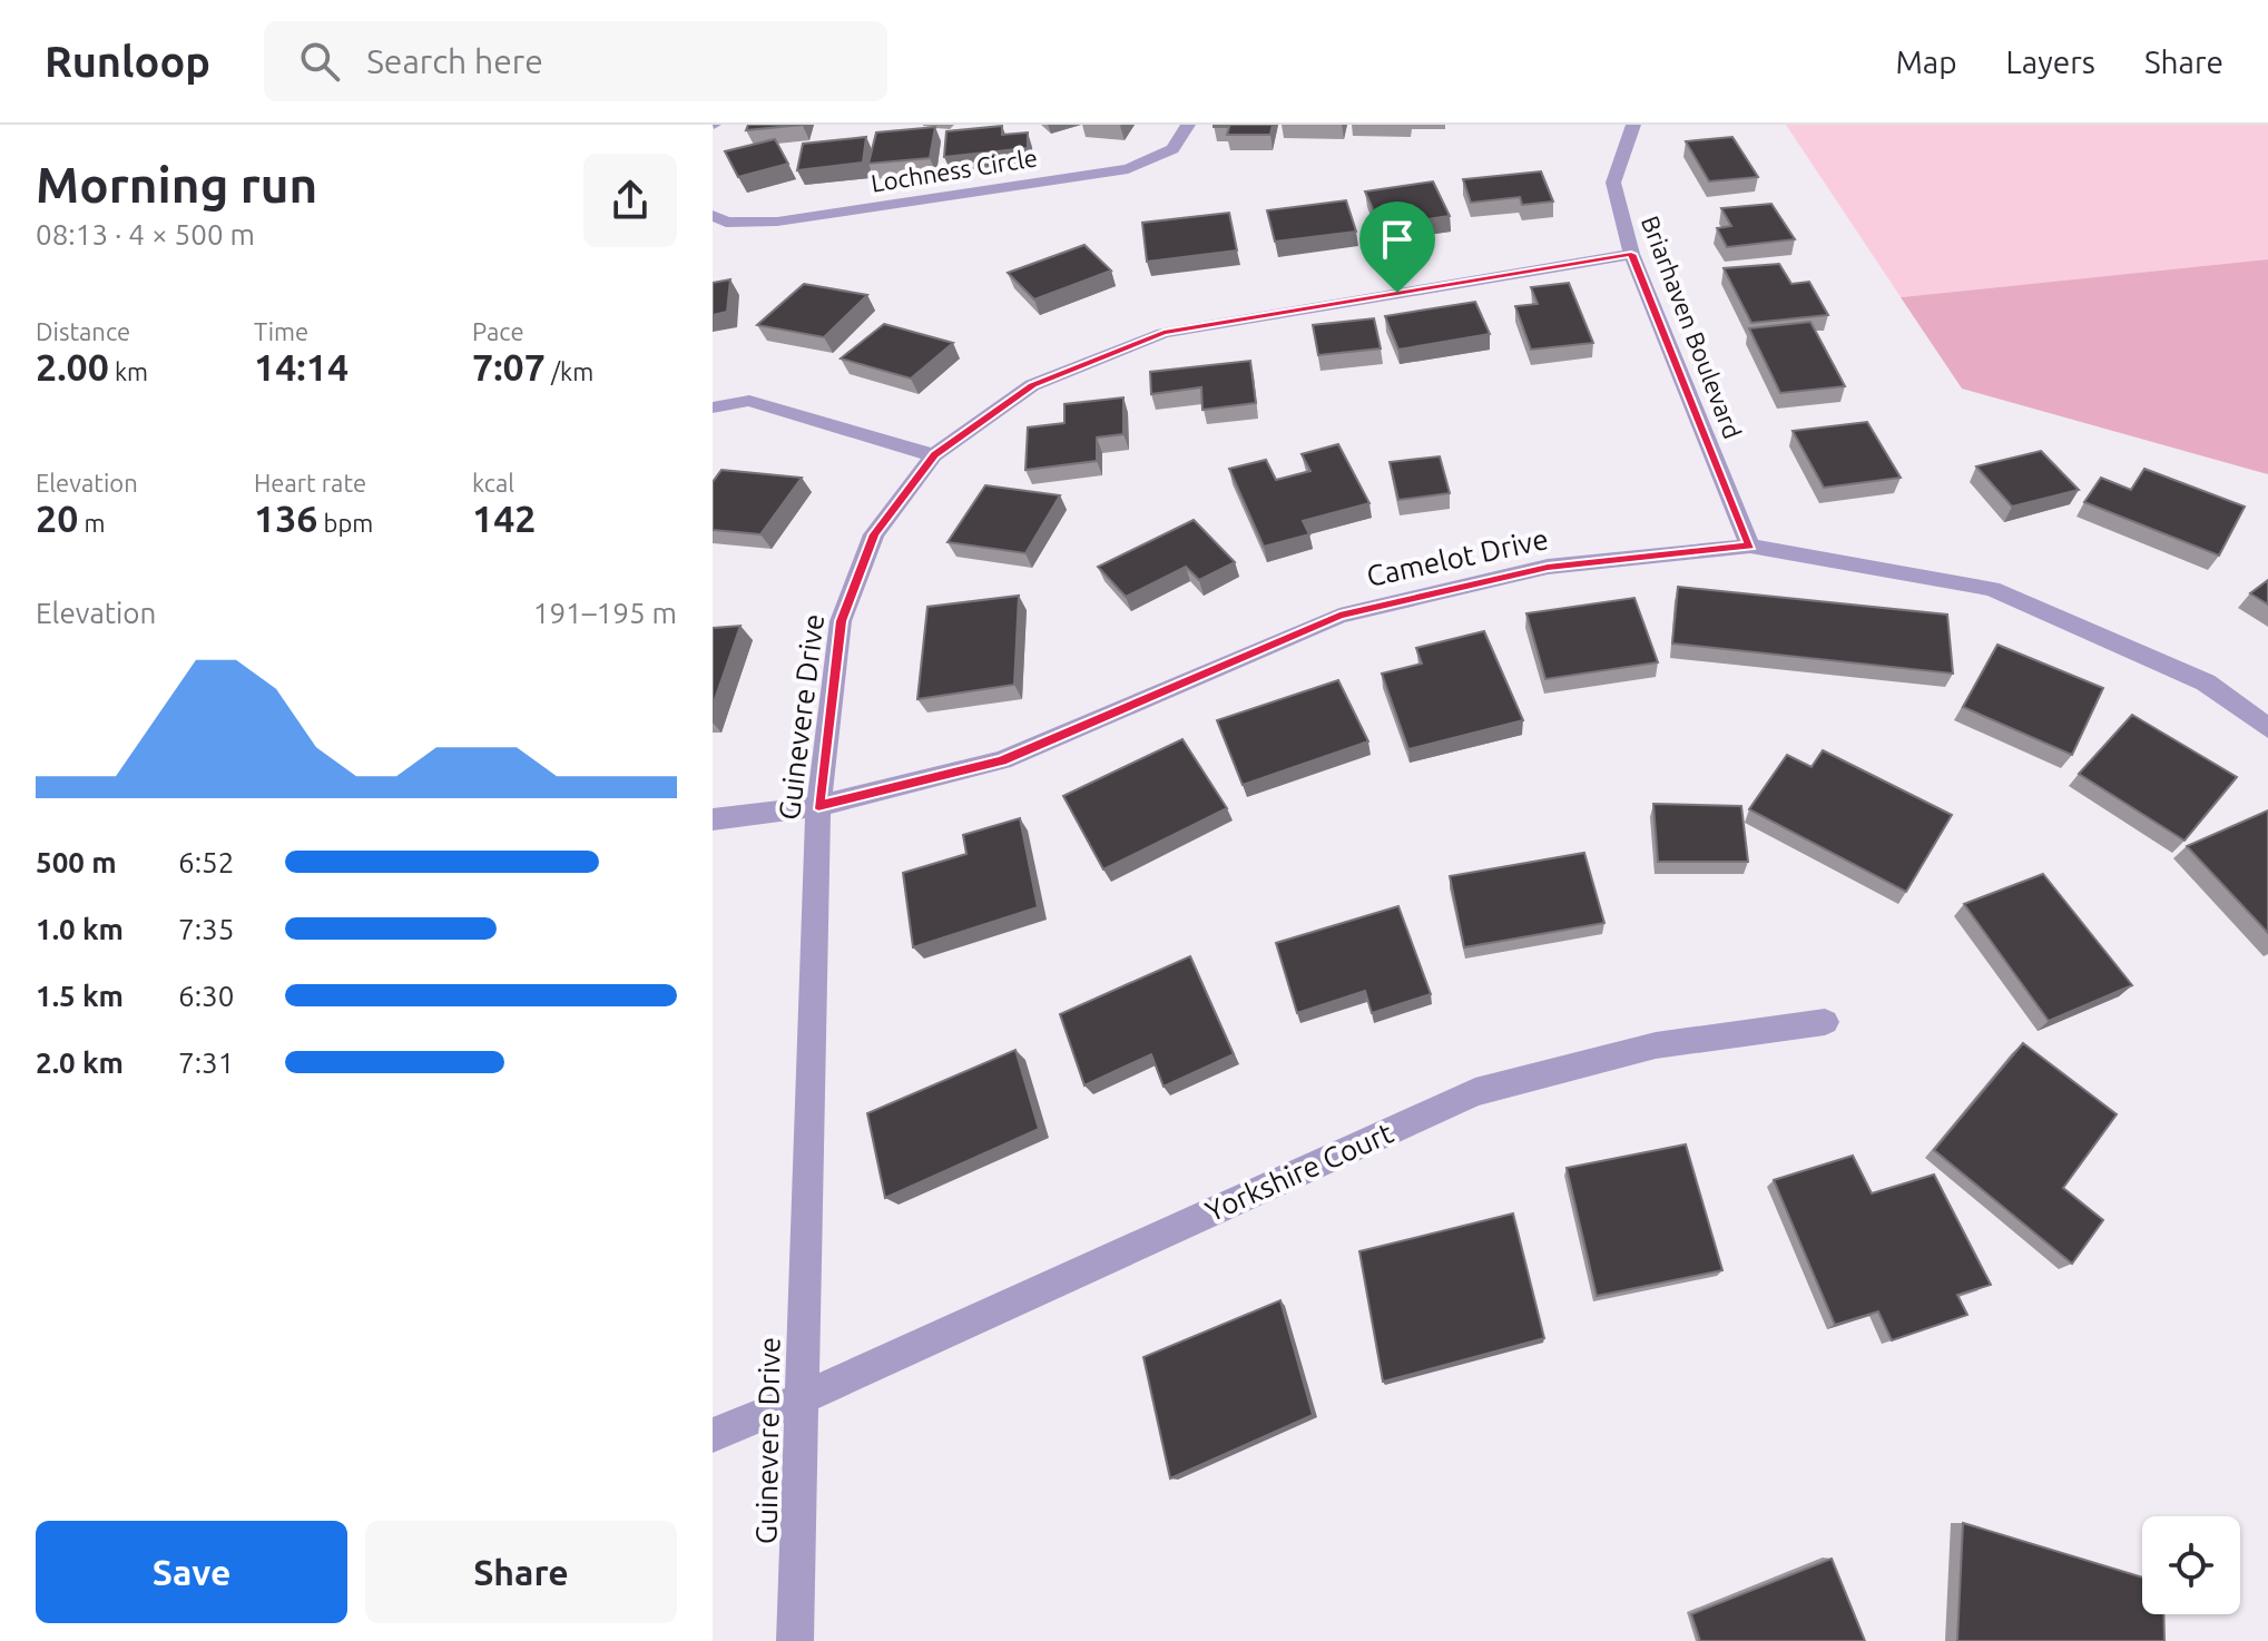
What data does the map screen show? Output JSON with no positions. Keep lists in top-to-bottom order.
{
  "streets": {
    "street": [
      "Lochness Circle",
      "Briarhaven Boulevard",
      "Camelot Drive",
      "Guinevere Drive",
      "Yorkshire Court"
    ]
  },
  "crossings": [
    ["Briarhaven Boulevard", "Camelot Drive"],
    ["Briarhaven Boulevard", "Guinevere Drive"],
    ["Camelot Drive", "Guinevere Drive"],
    ["Guinevere Drive", "Yorkshire Court"]
  ],
  "page": {
    "header": "Runloop",
    "search": "Search here",
    "nav": ["Map", "Layers", "Share"],
    "heading": ["Morning run", "08:13 · 4 × 500 m"],
    "stats": [
      ["Distance", "2.00 km"],
      ["Time", "14:14"],
      ["Pace", "7:07 /km"],
      ["Elevation", "20 m"],
      ["Heart rate", "136 bpm"],
      ["kcal", "142"]
    ],
    "chart": ["Elevation", "191–195 m"],
    "list": [
      {
        "name": "500 m",
        "note": "6:52"
      },
      {
        "name": "1.0 km",
        "note": "7:35"
      },
      {
        "name": "1.5 km",
        "note": "6:30"
      },
      {
        "name": "2.0 km",
        "note": "7:31"
      }
    ],
    "buttons": ["Save", "Share"]
  }
}
